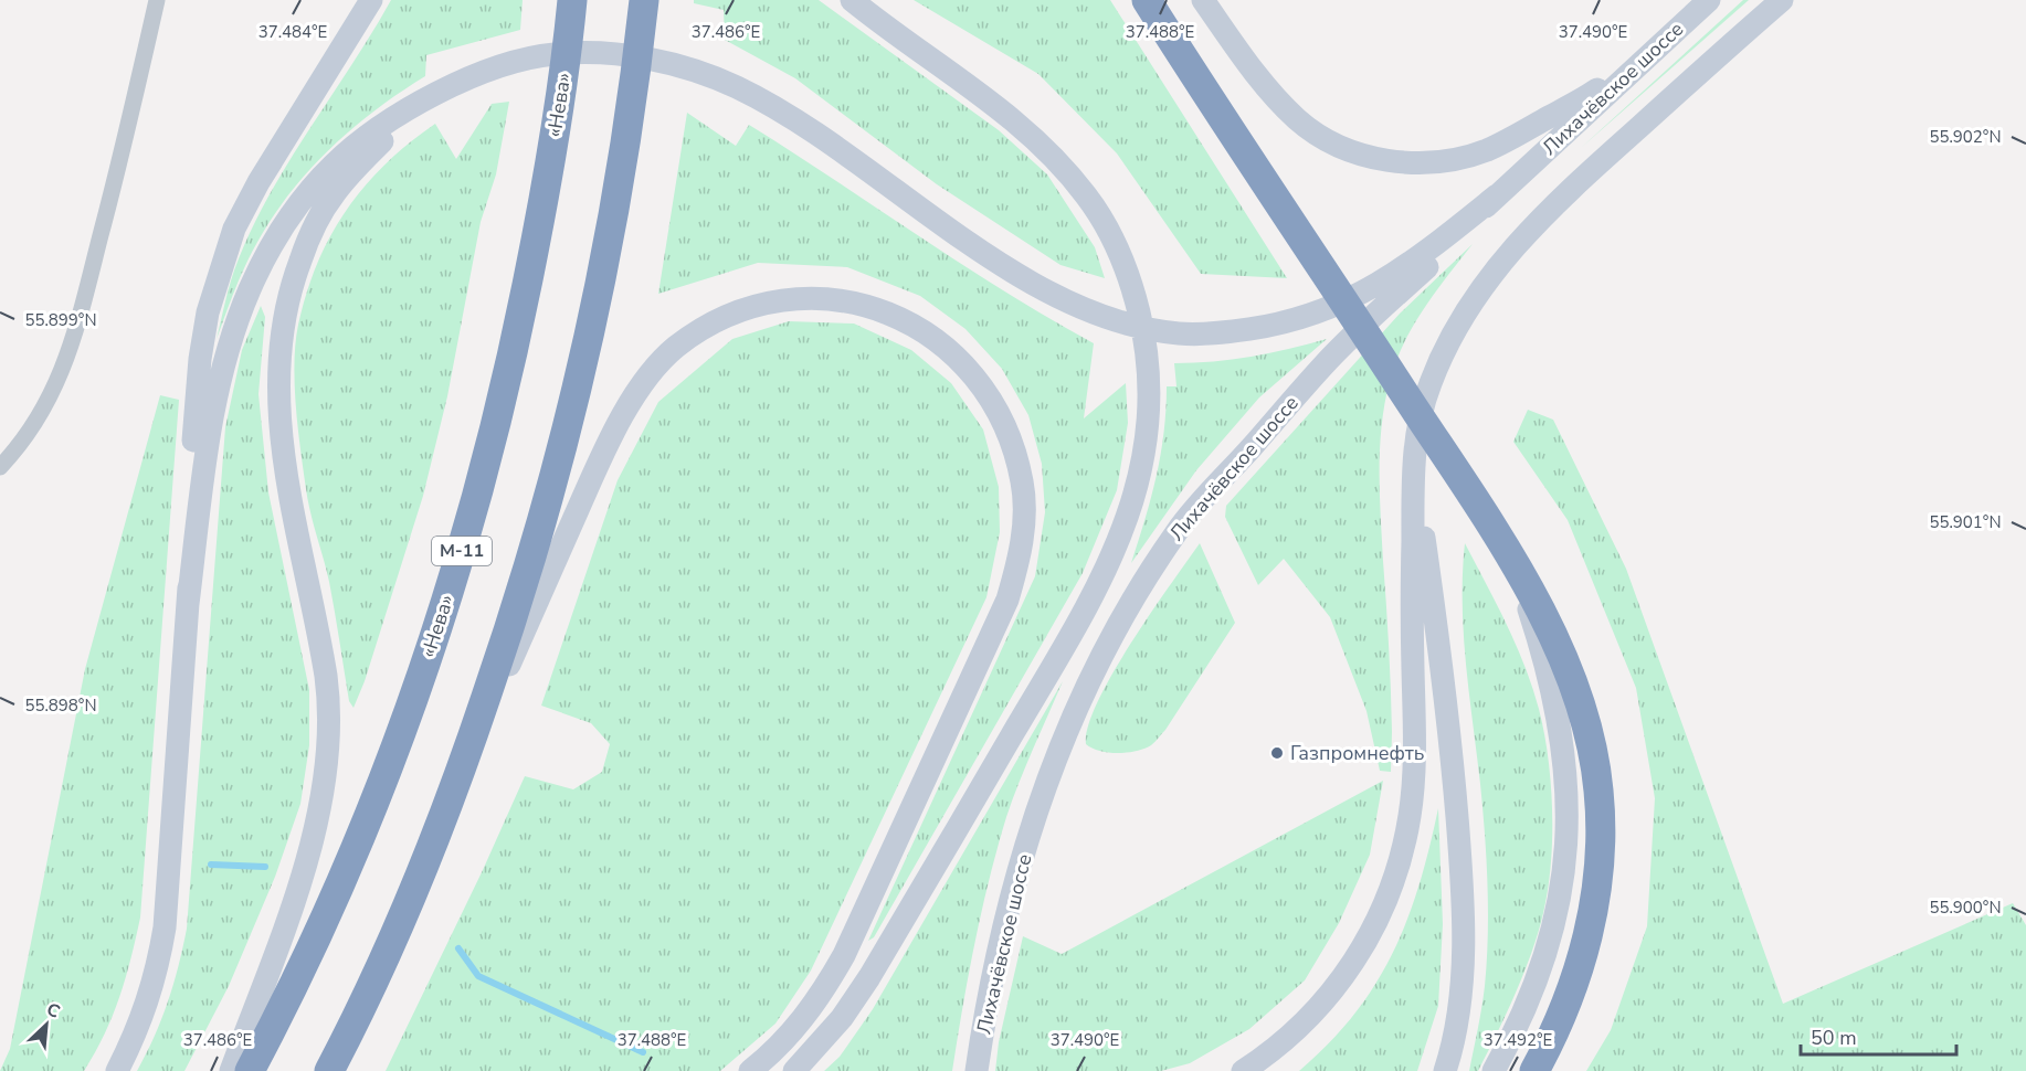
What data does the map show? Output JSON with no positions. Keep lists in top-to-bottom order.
{
  "streets": {
    "highway": ["«Нева»", "М-11"],
    "main road": ["Лихачёвское шоссе"]
  },
  "places": ["Газпромнефть"],
  "scale_bar": "50 m",
  "north": "top right",
  "coordinates": [
    "37.484°E",
    "37.486°E",
    "37.488°E",
    "37.490°E",
    "55.902°N",
    "55.899°N",
    "55.901°N",
    "55.898°N",
    "55.900°N",
    "37.492°E"
  ]
}
